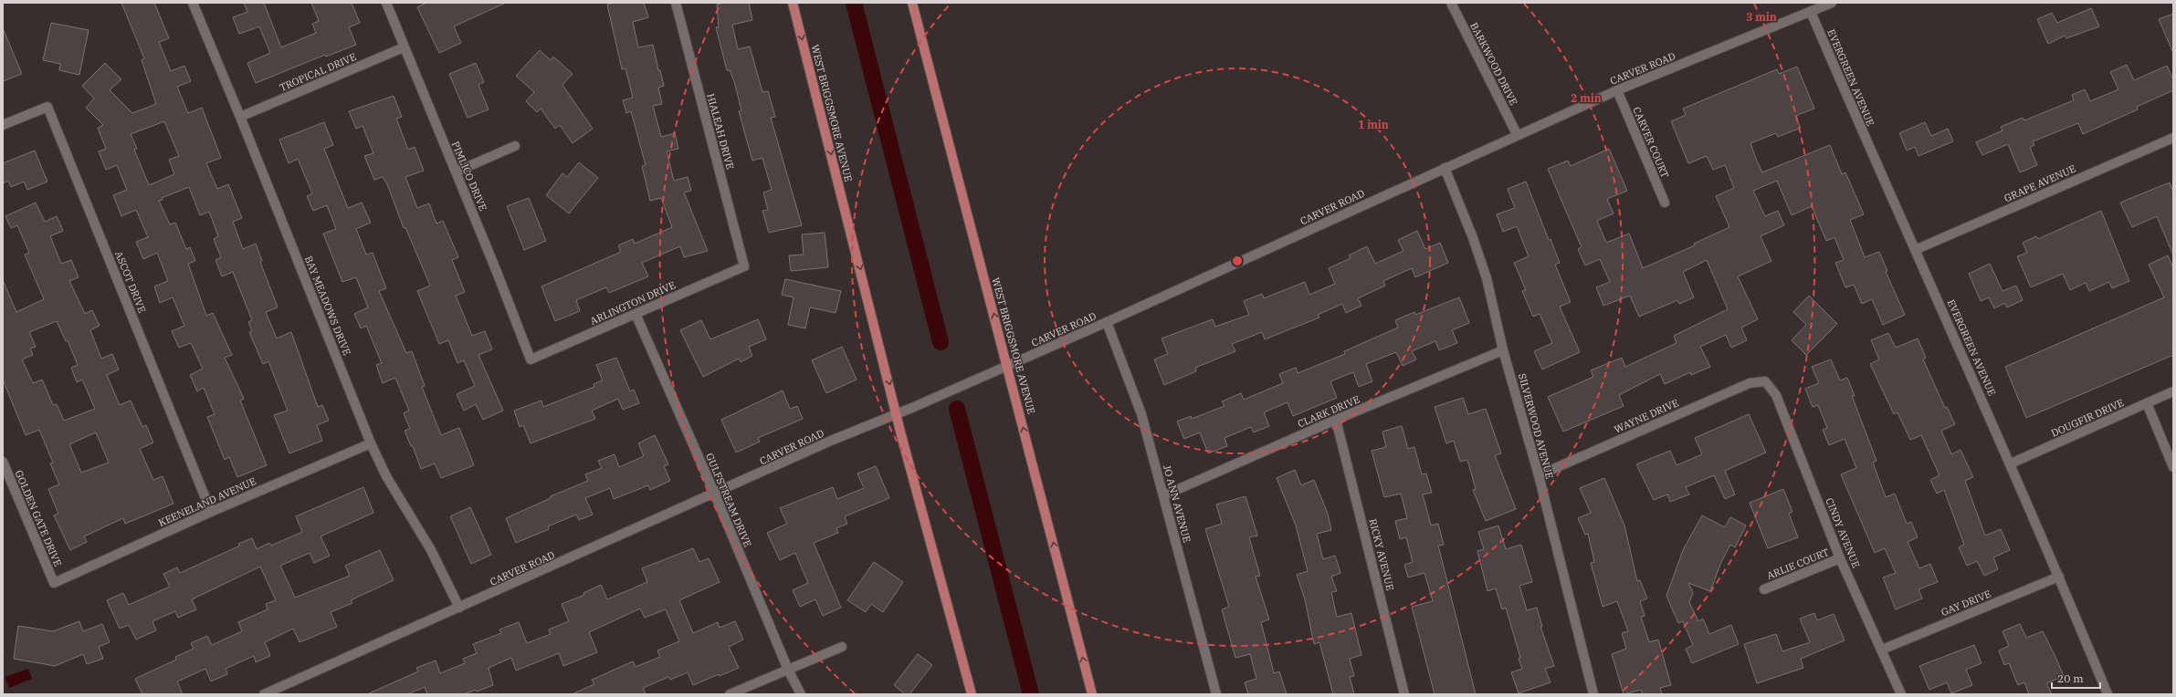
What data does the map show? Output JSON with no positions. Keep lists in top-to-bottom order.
{
  "streets": {
    "main road": ["WEST BRIGGSMORE AVENUE"],
    "street": [
      "BARKWOOD DRIVE",
      "CARVER ROAD",
      "TROPICAL DRIVE",
      "EVERGREEN AVENUE",
      "HIALEAH DRIVE",
      "CARVER COURT",
      "PIMLICO DRIVE",
      "GRAPE AVENUE",
      "ASCOT DRIVE",
      "ARLINGTON DRIVE",
      "BAY MEADOWS DRIVE",
      "CLARK DRIVE",
      "WAYNE DRIVE",
      "DOUGFIR DRIVE",
      "SILVERWOOD AVENUE",
      "GULFSTREAM DRIVE",
      "KEENELAND AVENUE",
      "JO ANN AVENUE",
      "GOLDEN GATE DRIVE",
      "CINDY AVENUE",
      "RICKY AVENUE",
      "ARLIE COURT",
      "GAY DRIVE"
    ]
  },
  "crossings": [
    ["BARKWOOD DRIVE", "CARVER ROAD"],
    ["CARVER ROAD", "EVERGREEN AVENUE"],
    ["CARVER ROAD", "WEST BRIGGSMORE AVENUE"],
    ["CARVER ROAD", "CARVER COURT"],
    ["CARVER ROAD", "BAY MEADOWS DRIVE"],
    ["CARVER ROAD", "SILVERWOOD AVENUE"],
    ["CARVER ROAD", "GULFSTREAM DRIVE"],
    ["CARVER ROAD", "JO ANN AVENUE"],
    ["TROPICAL DRIVE", "PIMLICO DRIVE"],
    ["TROPICAL DRIVE", "BAY MEADOWS DRIVE"],
    ["EVERGREEN AVENUE", "GRAPE AVENUE"],
    ["EVERGREEN AVENUE", "DOUGFIR DRIVE"],
    ["EVERGREEN AVENUE", "GAY DRIVE"],
    ["HIALEAH DRIVE", "ARLINGTON DRIVE"],
    ["PIMLICO DRIVE", "ARLINGTON DRIVE"],
    ["ASCOT DRIVE", "KEENELAND AVENUE"],
    ["ARLINGTON DRIVE", "GULFSTREAM DRIVE"],
    ["BAY MEADOWS DRIVE", "KEENELAND AVENUE"],
    ["CLARK DRIVE", "SILVERWOOD AVENUE"],
    ["CLARK DRIVE", "JO ANN AVENUE"],
    ["CLARK DRIVE", "RICKY AVENUE"],
    ["WAYNE DRIVE", "SILVERWOOD AVENUE"],
    ["WAYNE DRIVE", "CINDY AVENUE"],
    ["KEENELAND AVENUE", "GOLDEN GATE DRIVE"],
    ["CINDY AVENUE", "ARLIE COURT"],
    ["CINDY AVENUE", "GAY DRIVE"]
  ],
  "scale_bar": "20 m",
  "rings": ["3 min", "2 min", "1 min"]
}
